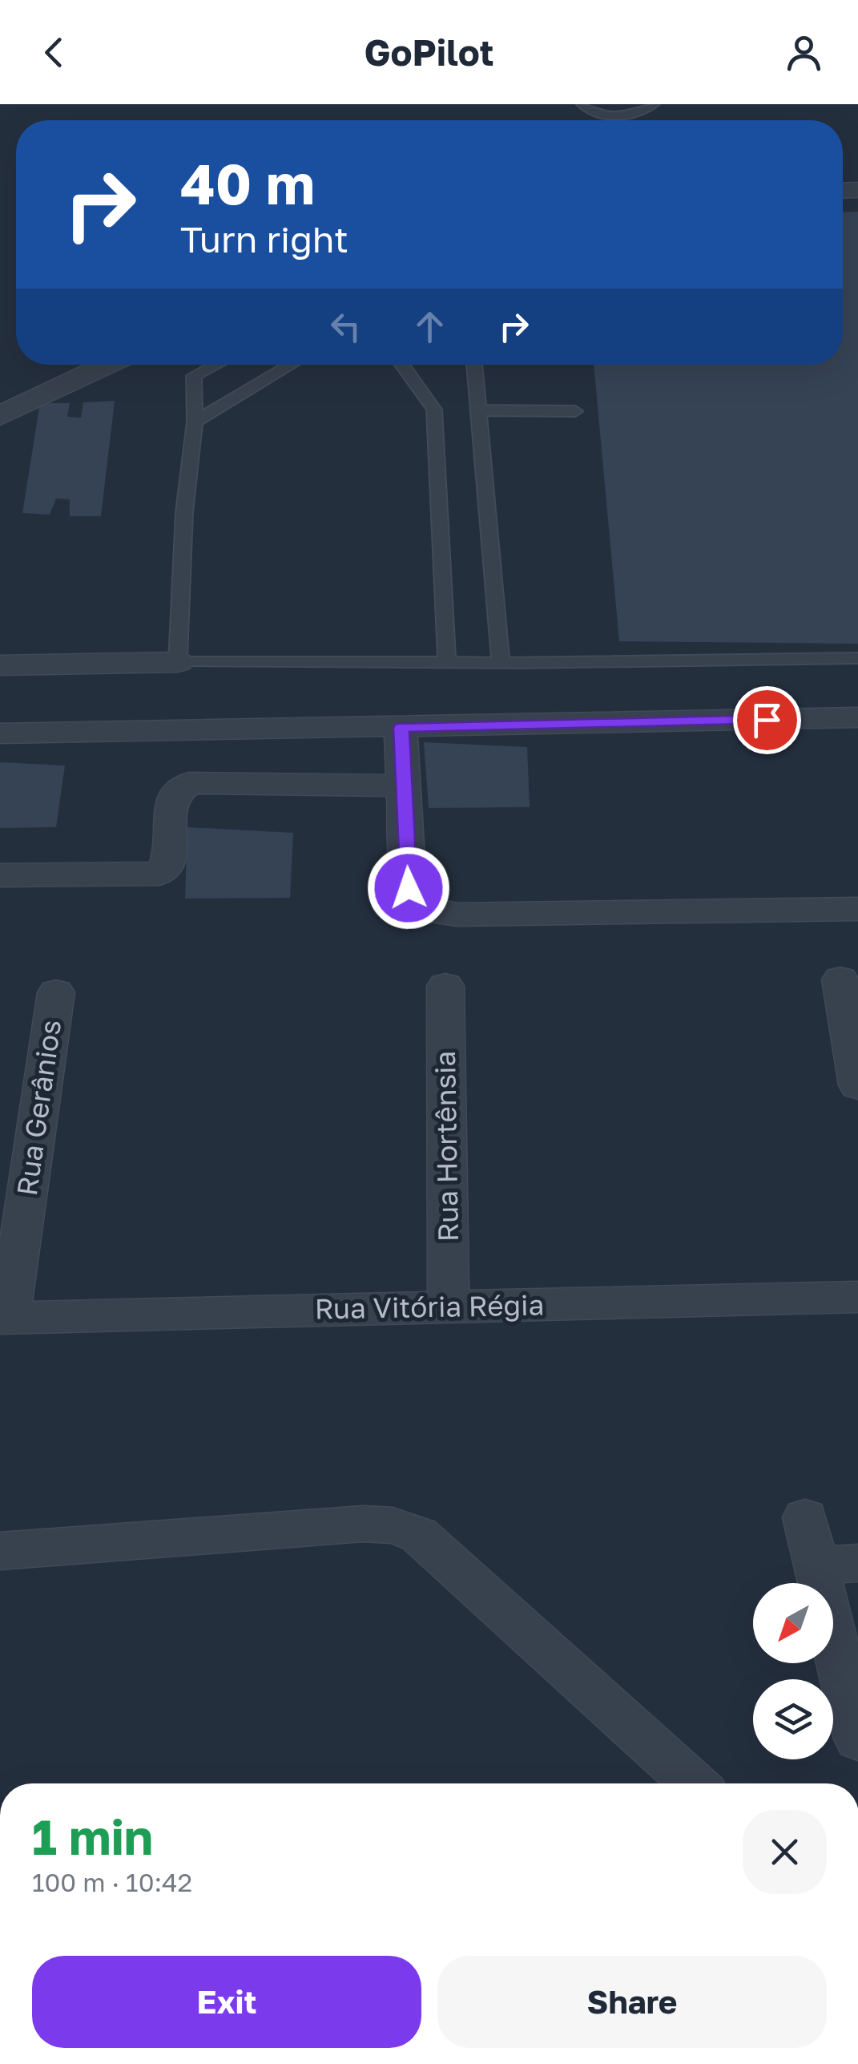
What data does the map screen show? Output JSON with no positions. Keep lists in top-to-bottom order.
{
  "streets": {
    "street": ["Rua Gerânios", "Rua Hortênsia", "Rua Vitória Régia"]
  },
  "crossings": [
    ["Rua Gerânios", "Rua Vitória Régia"],
    ["Rua Hortênsia", "Rua Vitória Régia"]
  ],
  "north": "bottom left",
  "page": {
    "header": "GoPilot",
    "turn": ["40 m", "Turn right"],
    "heading": ["1 min", "100 m · 10:42"],
    "buttons": ["Exit", "Share"]
  }
}
